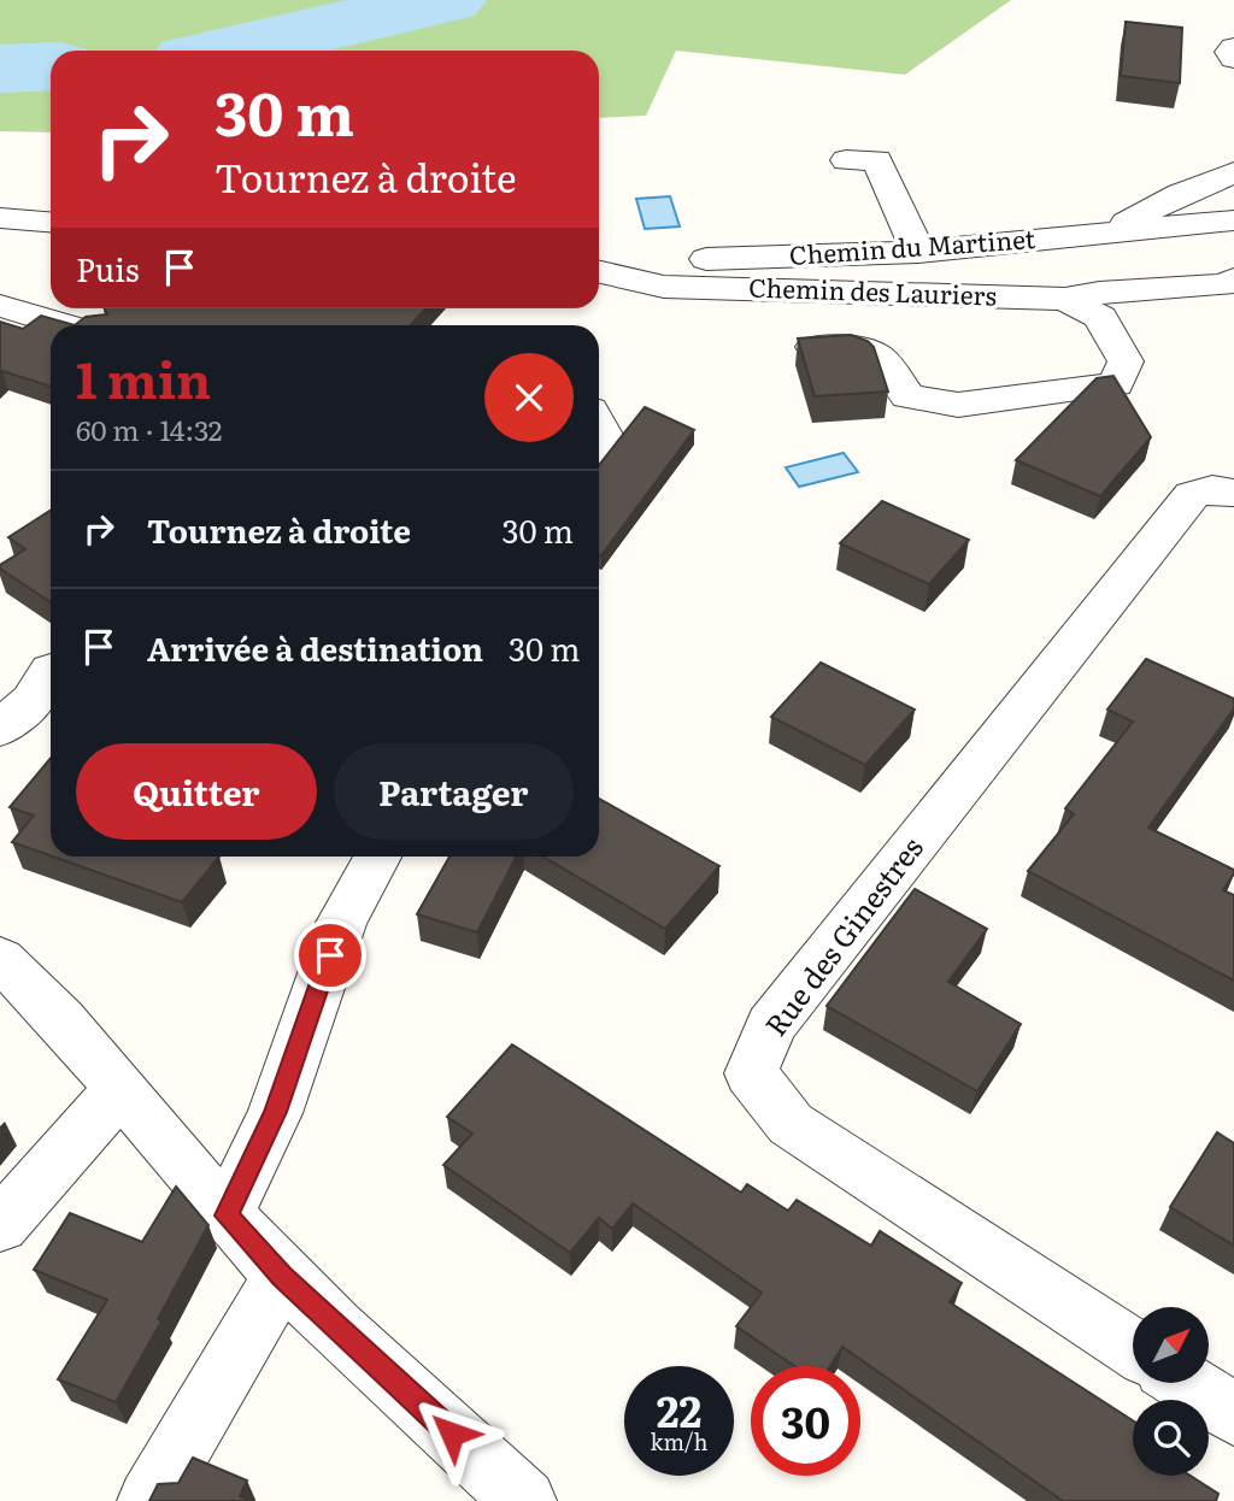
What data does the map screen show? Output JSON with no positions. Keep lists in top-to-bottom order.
{
  "streets": {
    "street": ["Chemin du Martinet", "Chemin des Lauriers", "Rue des Ginestres"]
  },
  "north": "top right",
  "page": {
    "turn": ["30 m", "Tournez à droite"],
    "then": "Puis",
    "heading": ["1 min", "60 m · 14:32"],
    "list": [
      {
        "name": "Tournez à droite",
        "value": "30 m"
      },
      {
        "name": "Arrivée à destination",
        "value": "30 m"
      }
    ],
    "buttons": ["Quitter", "Partager"],
    "speed": "22 km/h",
    "limit": "30"
  }
}
